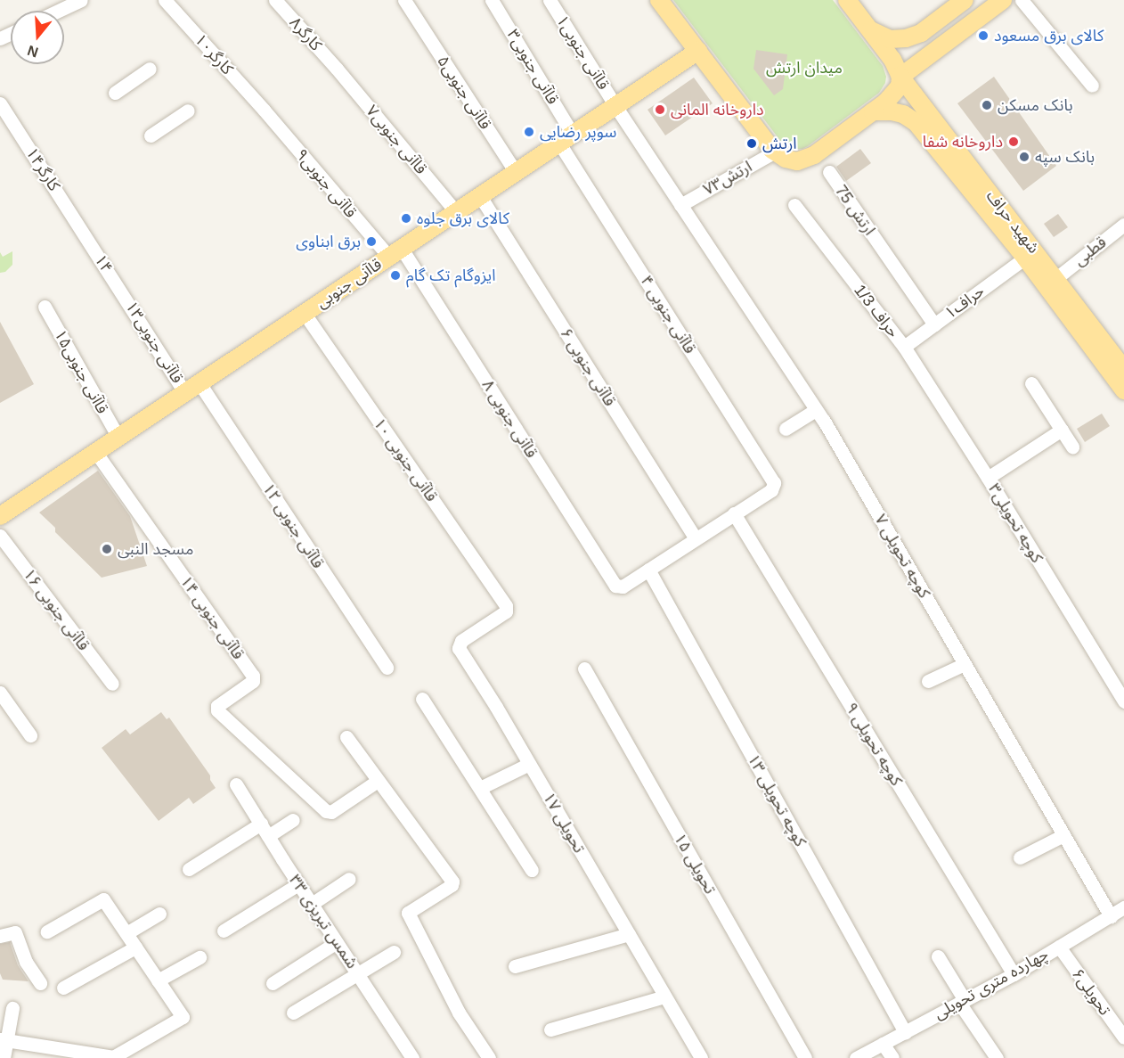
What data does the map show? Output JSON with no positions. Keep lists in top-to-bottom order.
{
  "streets": {
    "main road": ["شهید حراف", "قاآنی جنوبی"],
    "street": [
      "کارگر۸",
      "قاآنی جنوبی۱",
      "کارگر۱۰",
      "قاآنی جنوبی۳",
      "قاآنی جنوبی۵",
      "قاآنی جنوبی۷",
      "کارگر۱۴",
      "ارتش۷۳",
      "قاآنی جنوبی۹",
      "75 ارتش",
      "قطبی",
      "۱۴",
      "حراف۱",
      "1/3 حراف",
      "قاآنی جنوبی ۴",
      "قاآنی جنوبی۱۳",
      "قاآنی جنوبی ۶",
      "قاآنی جنوبی۱۵",
      "قاآنی جنوبی ۸",
      "قاآنی جنوبی ۱۰",
      "کوچه تحویلی۳",
      "قاآنی جنوبی ۱۲",
      "کوچه تحویلی ۷",
      "قاآنی جنوبی ۱۶",
      "قاآنی جنوبی ۱۴",
      "کوچه تحویلی ۹",
      "کوچه تحویلی ۱۳",
      "تحویلی ۱۷",
      "تحویلی ۱۵",
      "شمس تبریزی ۳۳",
      "چهارده متری تحویلی",
      "تحویلی۶"
    ]
  },
  "crossings": [
    ["کارگر۸", "قاآنی جنوبی۷"],
    ["قاآنی جنوبی۱", "ارتش۷۳"],
    ["قاآنی جنوبی۱", "قاآنی جنوبی"],
    ["قاآنی جنوبی۱", "کوچه تحویلی ۷"],
    ["کارگر۱۰", "قاآنی جنوبی۹"],
    ["قاآنی جنوبی۳", "قاآنی جنوبی"],
    ["قاآنی جنوبی۳", "قاآنی جنوبی ۴"],
    ["قاآنی جنوبی۵", "قاآنی جنوبی"],
    ["قاآنی جنوبی۷", "قاآنی جنوبی"],
    ["کارگر۱۴", "۱۴"],
    ["ارتش۷۳", "کوچه تحویلی ۷"],
    ["قاآنی جنوبی۹", "قاآنی جنوبی"],
    ["قاآنی جنوبی۹", "قاآنی جنوبی ۸"],
    ["75 ارتش", "حراف۱"],
    ["شهید حراف", "قطبی"],
    ["۱۴", "قاآنی جنوبی۱۳"],
    ["قاآنی جنوبی", "قاآنی جنوبی ۴"],
    ["قاآنی جنوبی", "قاآنی جنوبی۱۳"],
    ["قاآنی جنوبی", "قاآنی جنوبی ۶"],
    ["قاآنی جنوبی", "قاآنی جنوبی۱۵"],
    ["قاآنی جنوبی", "قاآنی جنوبی ۸"],
    ["قاآنی جنوبی", "قاآنی جنوبی ۱۰"],
    ["قاآنی جنوبی", "قاآنی جنوبی ۱۲"],
    ["قاآنی جنوبی", "قاآنی جنوبی ۱۴"],
    ["حراف۱", "1/3 حراف"],
    ["حراف۱", "کوچه تحویلی۳"],
    ["1/3 حراف", "کوچه تحویلی۳"],
    ["قاآنی جنوبی ۴", "کوچه تحویلی ۹"],
    ["قاآنی جنوبی۱۳", "قاآنی جنوبی ۱۲"],
    ["قاآنی جنوبی ۸", "کوچه تحویلی ۱۳"],
    ["قاآنی جنوبی ۱۰", "تحویلی ۱۷"],
    ["کوچه تحویلی ۷", "چهارده متری تحویلی"],
    ["کوچه تحویلی ۹", "چهارده متری تحویلی"],
    ["کوچه تحویلی ۱۳", "چهارده متری تحویلی"],
    ["چهارده متری تحویلی", "تحویلی۶"]
  ],
  "parks": ["میدان ارتش"],
  "places": [
    "کالای برق مسعود",
    "بانک مسکن",
    "داروخانه المانی",
    "سوپر رضایی",
    "داروخانه شفا",
    "ارتش",
    "بانک سپه",
    "کالای برق جلوه",
    "برق ابناوی",
    "ایزوگام تک گام",
    "مسجد النبی"
  ],
  "north": "bottom"
}
